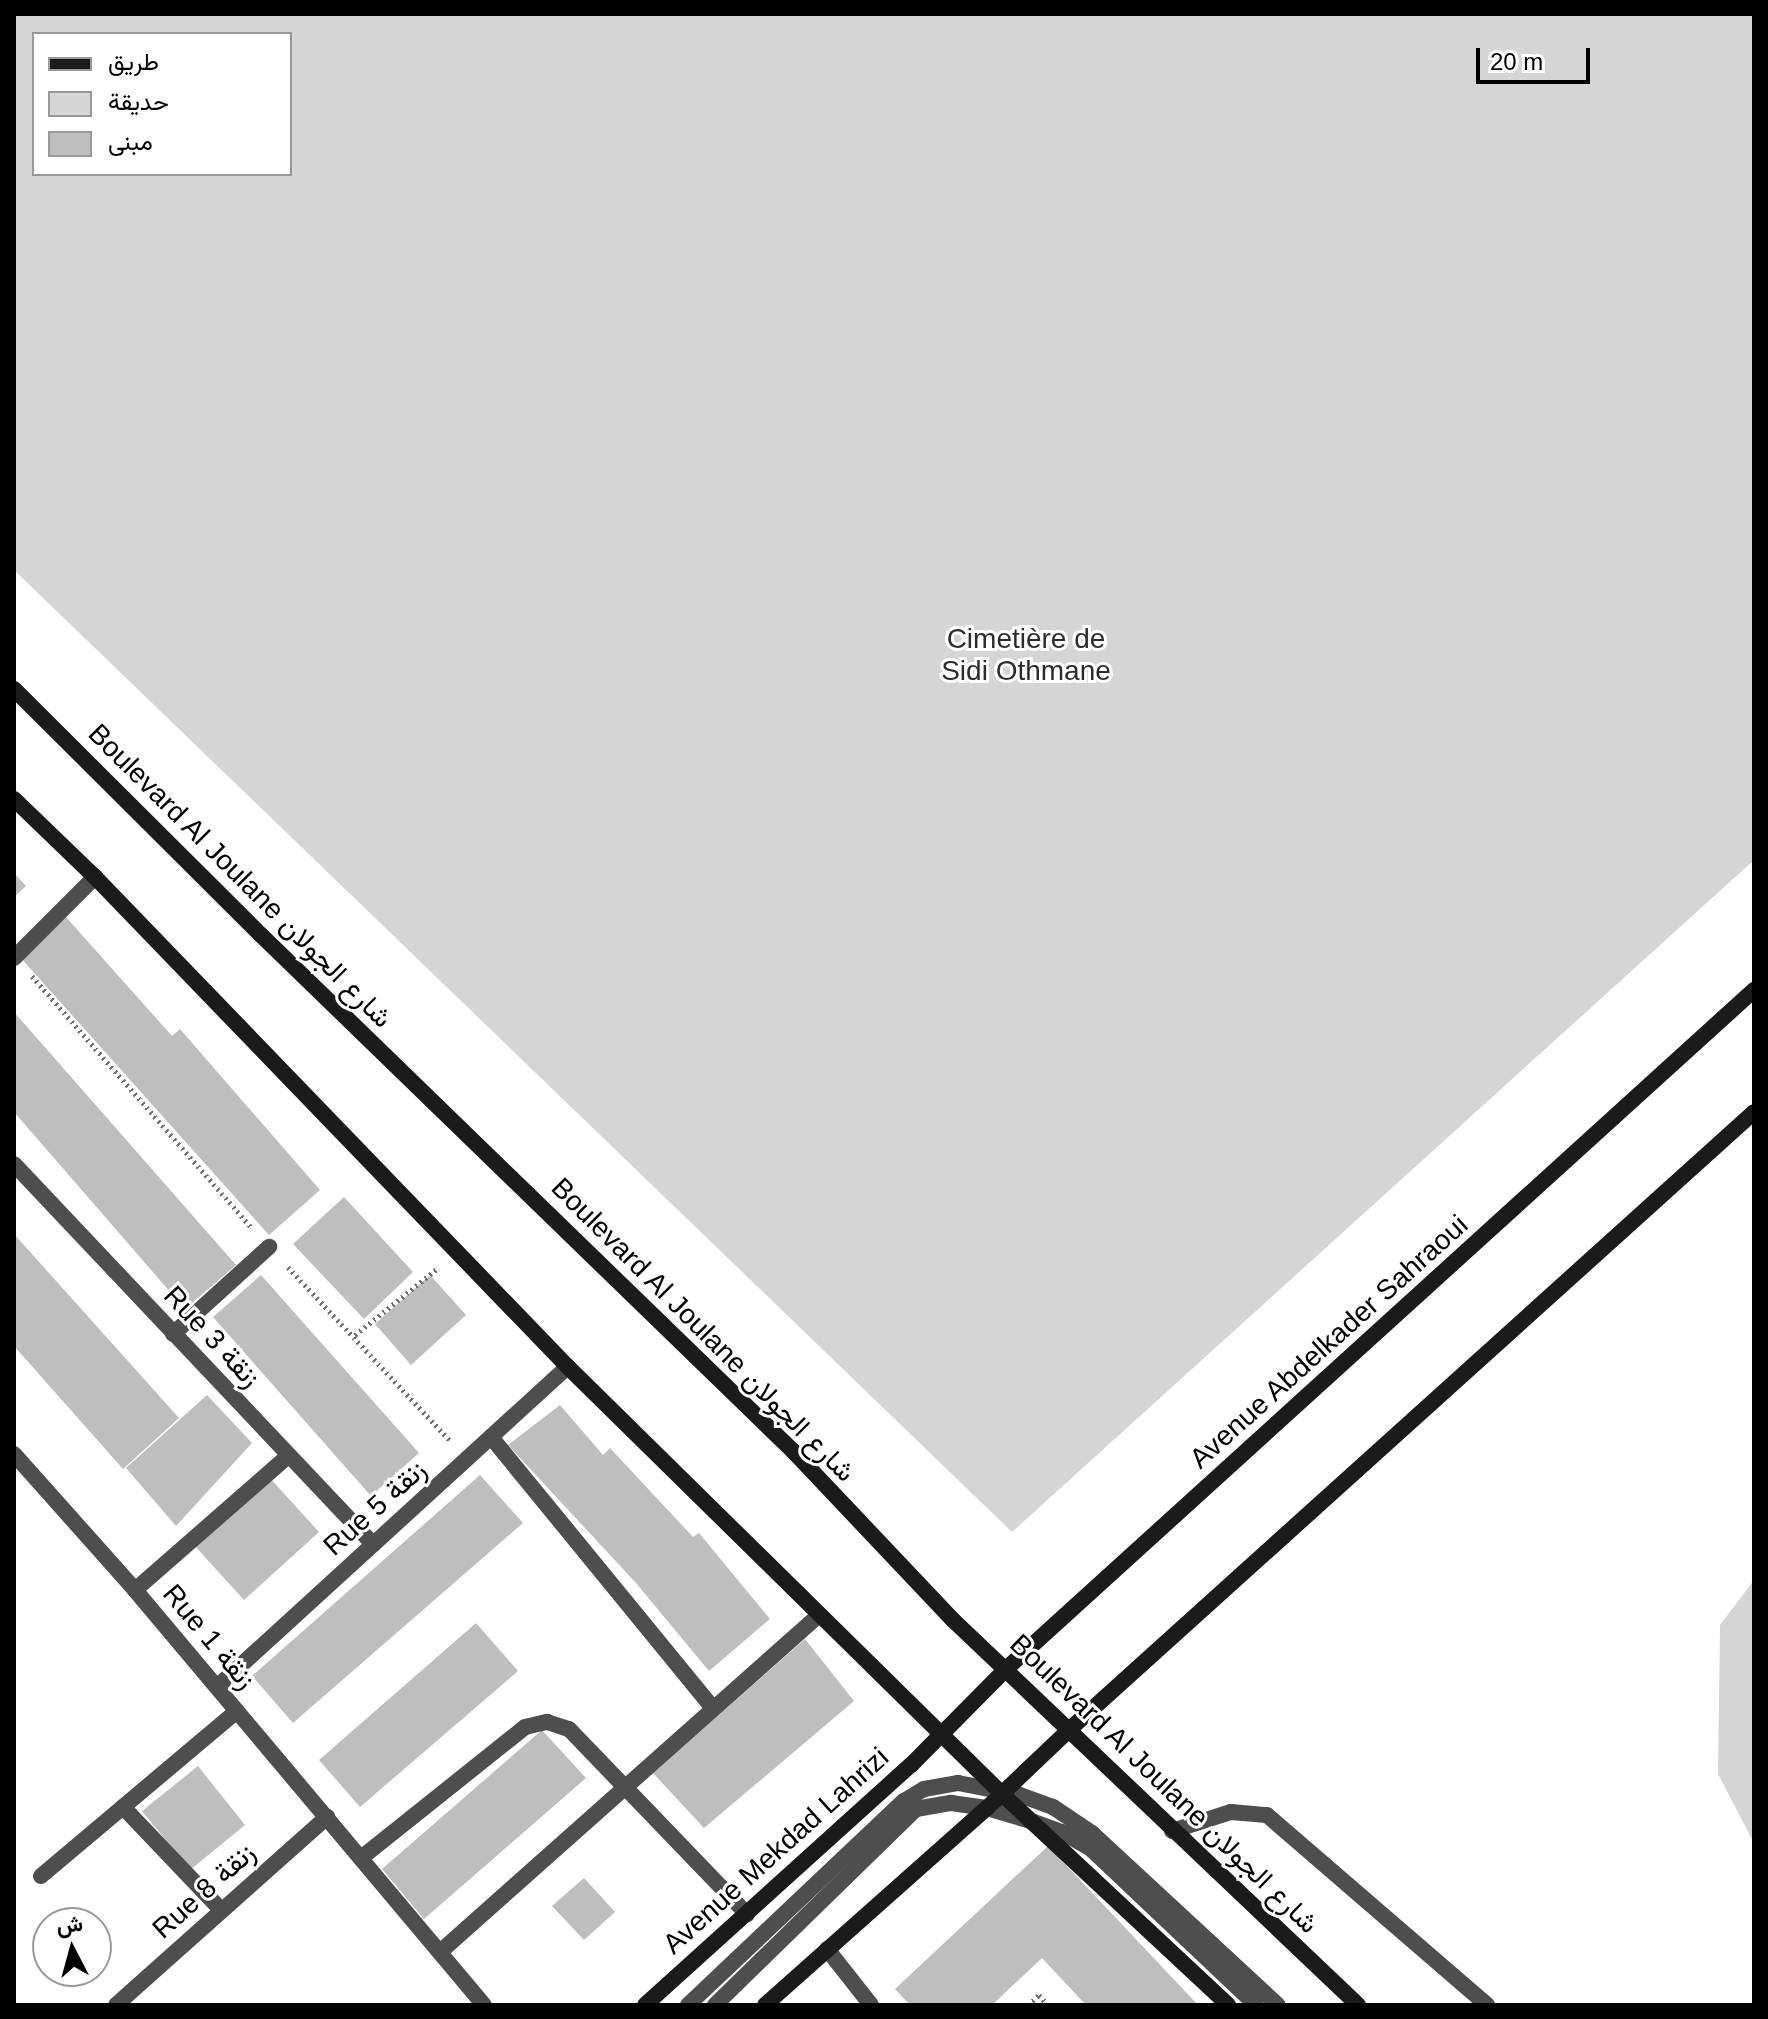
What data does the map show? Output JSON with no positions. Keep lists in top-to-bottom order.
{
  "streets": {
    "main road": ["Boulevard Al Joulane شارع الجولان", "Avenue Abdelkader Sahraoui", "Avenue Mekdad Lahrizi"],
    "street": [
      "Rue 3 زنقة",
      "Rue 5 زنقة",
      "Rue 1 زنقة",
      "Rue 8 زنقة"
    ]
  },
  "crossings": [
    ["Boulevard Al Joulane شارع الجولان", "Avenue Abdelkader Sahraoui"],
    ["Rue 3 زنقة", "Rue 5 زنقة"],
    ["Avenue Abdelkader Sahraoui", "Avenue Mekdad Lahrizi"],
    ["Rue 5 زنقة", "Rue 1 زنقة"],
    ["Rue 1 زنقة", "Rue 8 زنقة"]
  ],
  "parks": ["Cimetière de Sidi Othmane"],
  "legend": ["طريق", "حديقة", "مبنى"],
  "scale_bar": "20 m",
  "north": "top"
}
